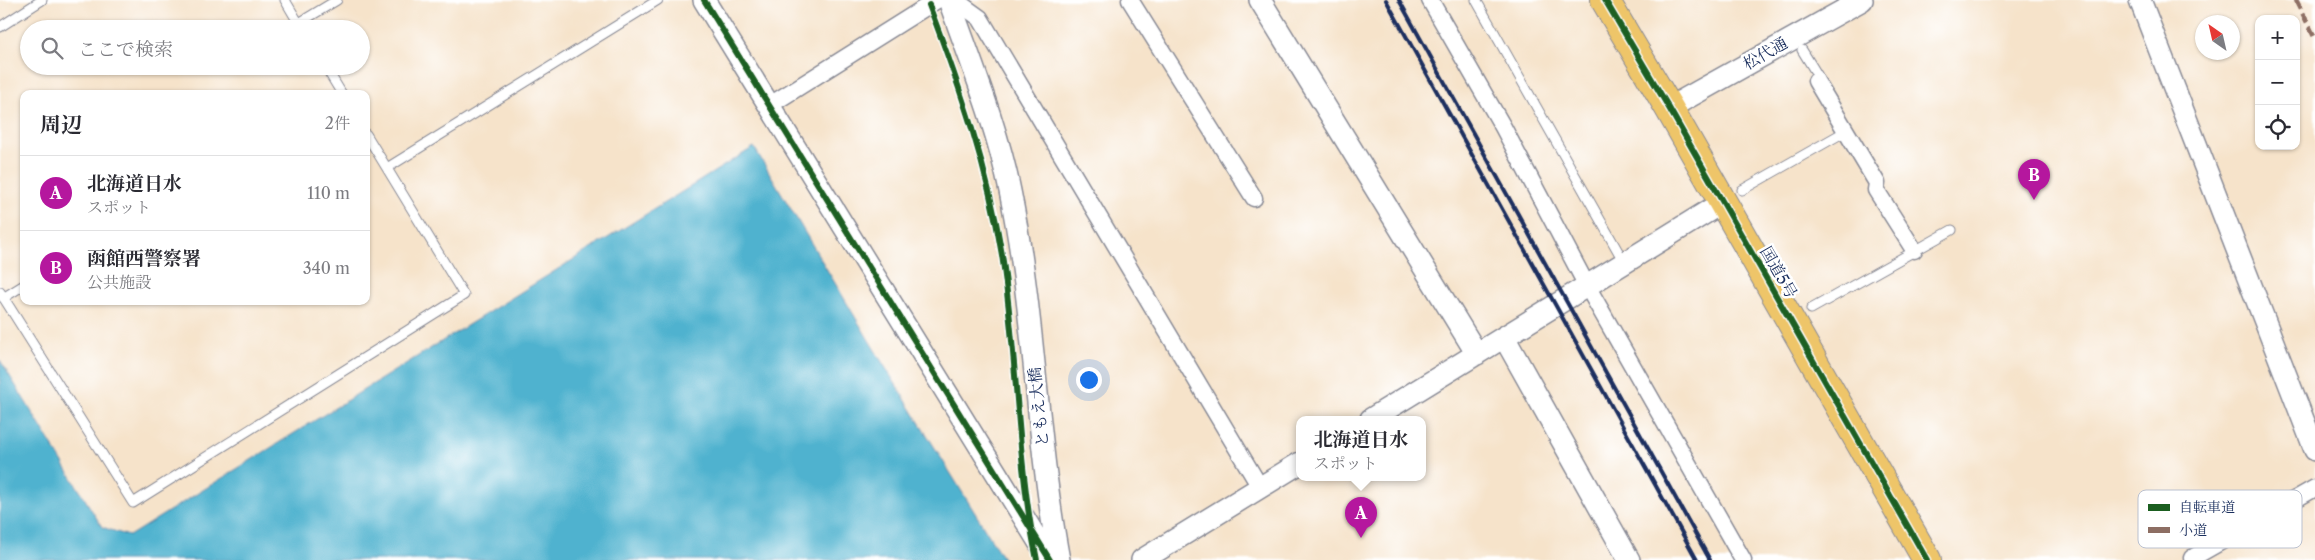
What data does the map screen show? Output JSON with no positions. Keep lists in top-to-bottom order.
{
  "streets": {
    "highway": ["国道5号"],
    "street": ["松代通", "ともえ大橋"]
  },
  "crossings": [
    ["松代通", "国道5号"]
  ],
  "legend": ["自転車道", "小道"],
  "north": "top left",
  "page": {
    "map_buttons": ["+", "−"],
    "search": "ここで検索",
    "heading": ["周辺", "2件"],
    "list": [
      {
        "mark": "A",
        "name": "北海道日水",
        "note": "スポット",
        "value": "110 m"
      },
      {
        "mark": "B",
        "name": "函館西警察署",
        "note": "公共施設",
        "value": "340 m"
      }
    ],
    "pins": ["B", "A"],
    "popup": ["北海道日水", "スポット"]
  }
}
